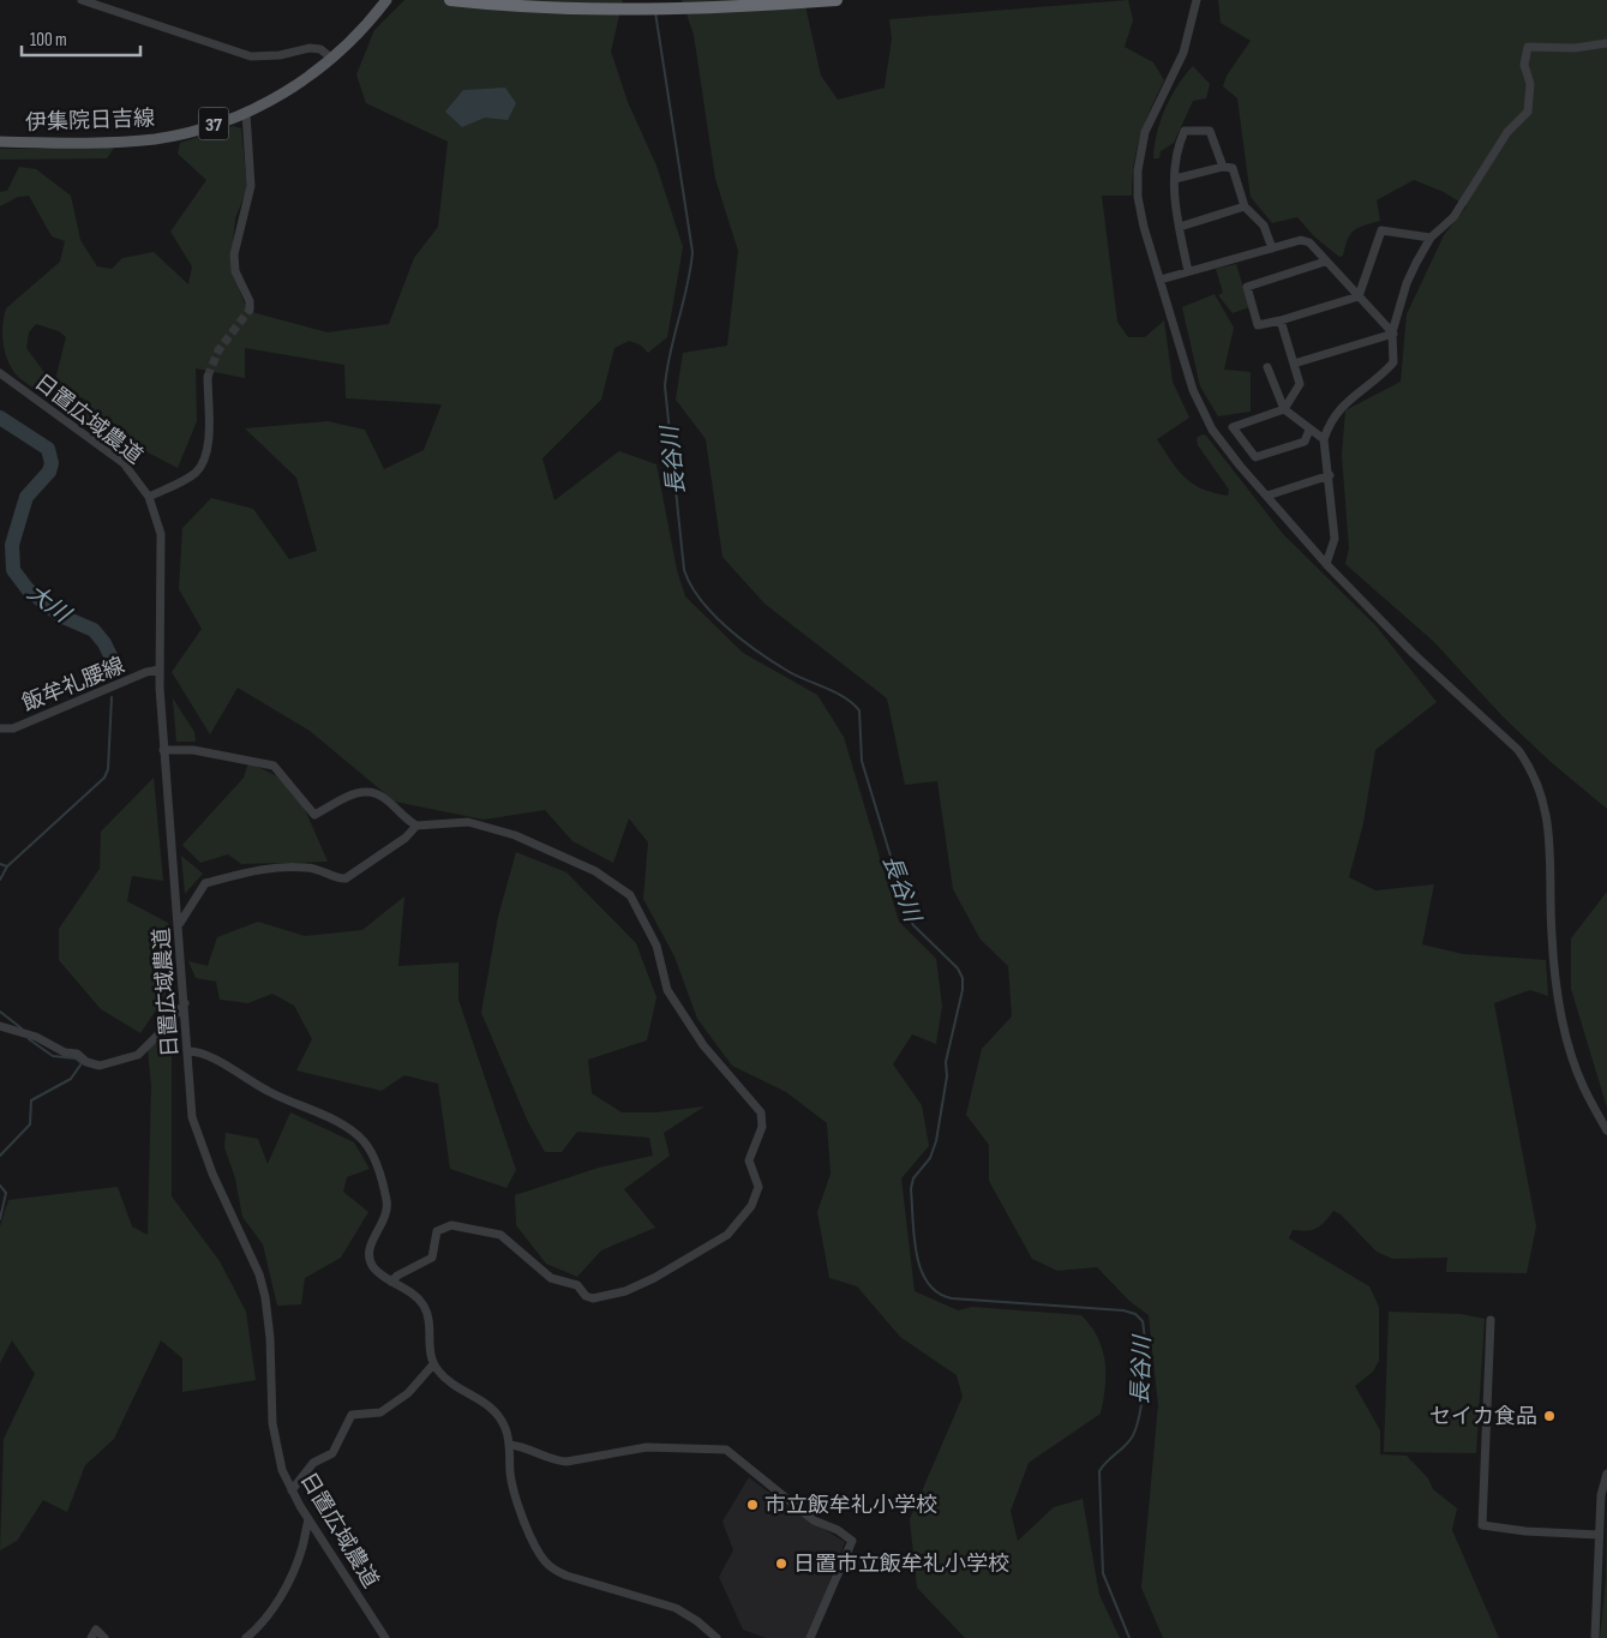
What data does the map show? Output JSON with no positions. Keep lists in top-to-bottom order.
{
  "streets": {
    "main road": ["伊集院日吉線", "37"],
    "street": ["日置広域農道", "飯牟礼腰線"]
  },
  "crossings": [
    ["日置広域農道", "飯牟礼腰線"]
  ],
  "water": ["長谷川", "大川"],
  "places": ["セイカ食品", "市立飯牟礼小学校", "日置市立飯牟礼小学校"],
  "scale_bar": "100 m"
}
